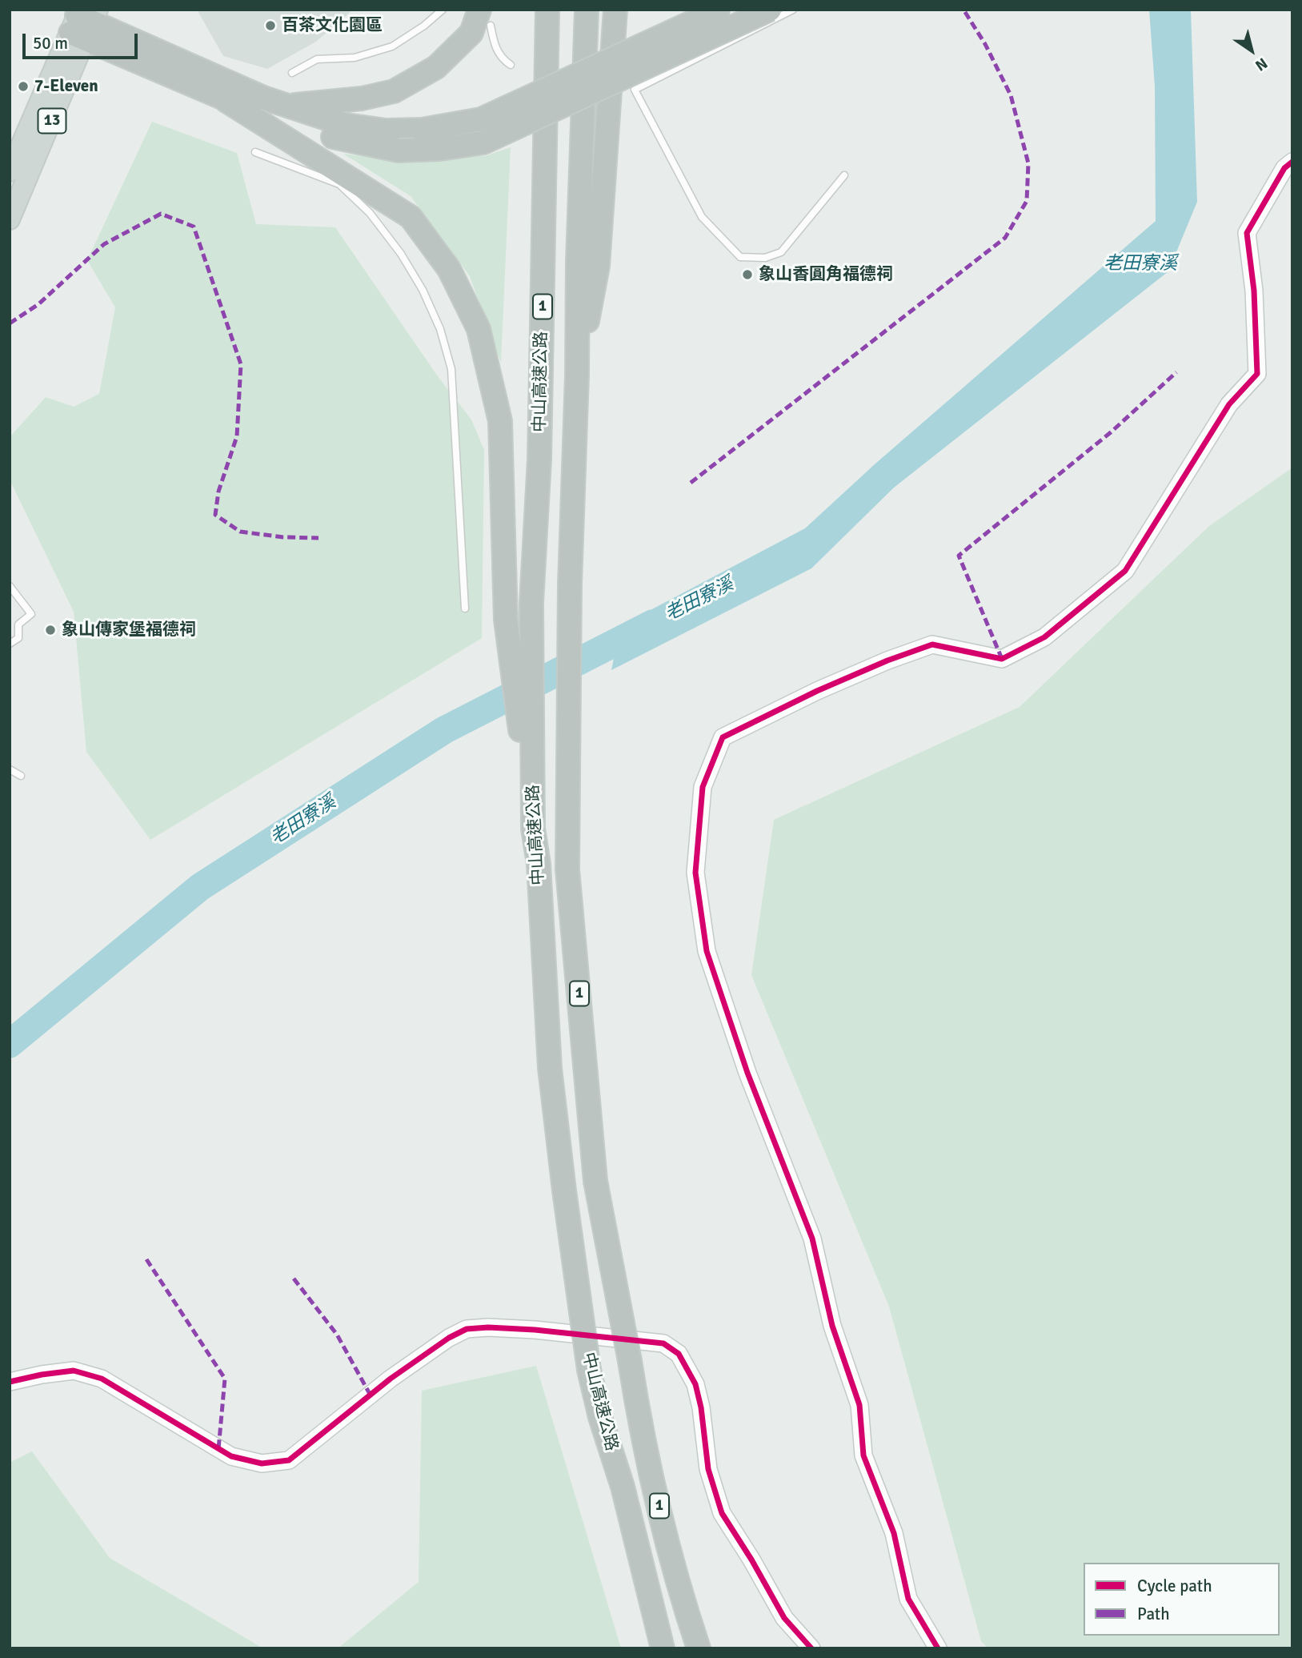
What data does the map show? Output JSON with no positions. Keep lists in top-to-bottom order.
{
  "streets": {
    "highway": ["1", "中山高速公路"],
    "main road": ["13"]
  },
  "water": ["老田寮溪"],
  "places": [
    "百茶文化園區",
    "7-Eleven",
    "象山香圓角福德祠",
    "象山傳家堡福德祠"
  ],
  "legend": ["Cycle path", "Path"],
  "scale_bar": "50 m",
  "north": "bottom right"
}
